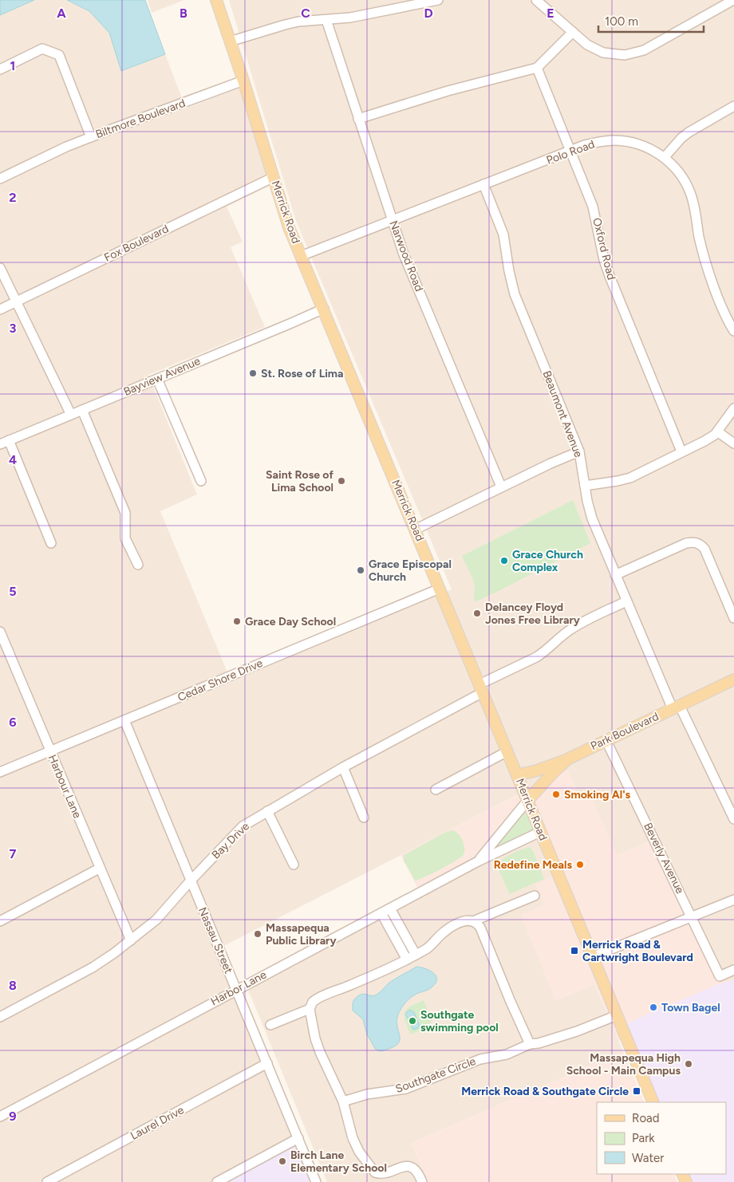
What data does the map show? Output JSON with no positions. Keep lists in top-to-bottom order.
{
  "streets": {
    "main road": ["Merrick Road", "Park Boulevard"],
    "street": [
      "Biltmore Boulevard",
      "Polo Road",
      "Fox Boulevard",
      "Oxford Road",
      "Narwood Road",
      "Bayview Avenue",
      "Beaumont Avenue",
      "Cedar Shore Drive",
      "Harbour Lane",
      "Bay Drive",
      "Beverly Avenue",
      "Nassau Street",
      "Harbor Lane",
      "Southgate Circle",
      "Laurel Drive"
    ]
  },
  "crossings": [
    ["Biltmore Boulevard", "Merrick Road"],
    ["Polo Road", "Merrick Road"],
    ["Polo Road", "Oxford Road"],
    ["Polo Road", "Narwood Road"],
    ["Polo Road", "Beaumont Avenue"],
    ["Merrick Road", "Fox Boulevard"],
    ["Merrick Road", "Bayview Avenue"],
    ["Merrick Road", "Cedar Shore Drive"],
    ["Merrick Road", "Park Boulevard"],
    ["Merrick Road", "Bay Drive"],
    ["Merrick Road", "Harbor Lane"],
    ["Merrick Road", "Southgate Circle"],
    ["Beaumont Avenue", "Park Boulevard"],
    ["Beaumont Avenue", "Bay Drive"],
    ["Cedar Shore Drive", "Harbour Lane"],
    ["Cedar Shore Drive", "Nassau Street"],
    ["Park Boulevard", "Beverly Avenue"],
    ["Park Boulevard", "Harbor Lane"],
    ["Harbour Lane", "Bay Drive"],
    ["Bay Drive", "Nassau Street"],
    ["Nassau Street", "Harbor Lane"],
    ["Nassau Street", "Laurel Drive"]
  ],
  "places": {
    "other": [
      "St. Rose of Lima",
      "Saint Rose of Lima School",
      "Grace Church Complex",
      "Grace Episcopal Church",
      "Delancey Floyd Jones Free Library",
      "Grace Day School",
      "Smoking Al's",
      "Redefine Meals",
      "Massapequa Public Library",
      "Town Bagel",
      "Southgate swimming pool",
      "Massapequa High School - Main Campus",
      "Birch Lane Elementary School"
    ],
    "transit": ["Merrick Road & Cartwright Boulevard", "Merrick Road & Southgate Circle"]
  },
  "legend": ["Road", "Park", "Water"],
  "scale_bar": "100 m",
  "grid": {
    "columns": [
      "A",
      "B",
      "C",
      "D",
      "E"
    ],
    "rows": [
      "1",
      "2",
      "3",
      "4",
      "5",
      "6",
      "7",
      "8",
      "9"
    ]
  }
}
